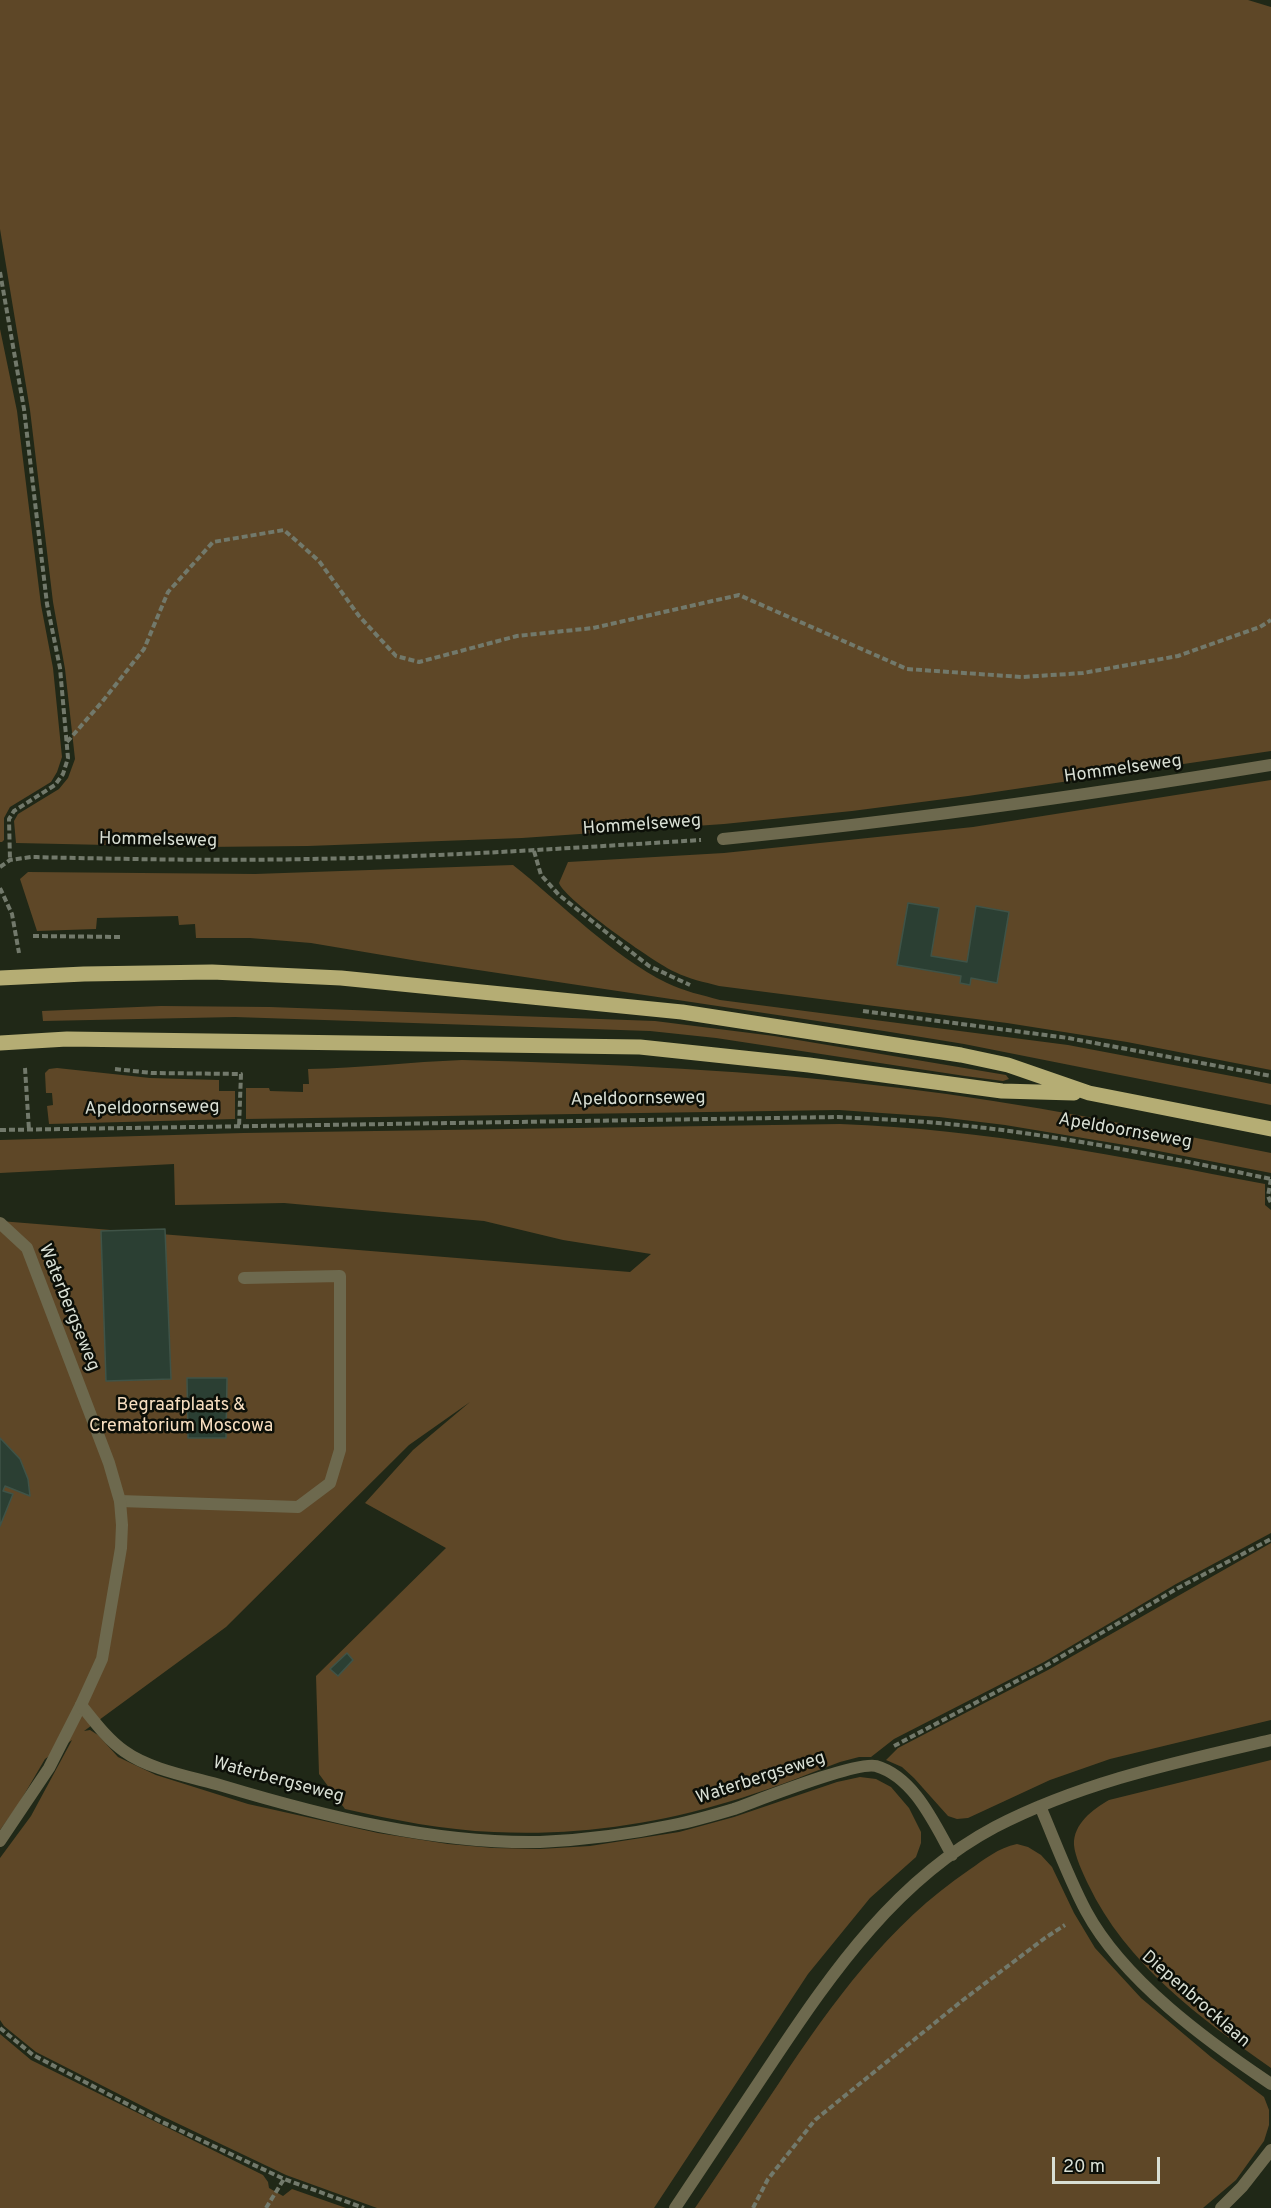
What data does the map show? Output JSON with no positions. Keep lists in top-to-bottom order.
{
  "streets": {
    "main road": ["Apeldoornseweg"],
    "street": ["Hommelseweg", "Waterbergseweg", "Diepenbrocklaan"]
  },
  "parks": ["Begraafplaats & Crematorium Moscowa"],
  "scale_bar": "20 m"
}
